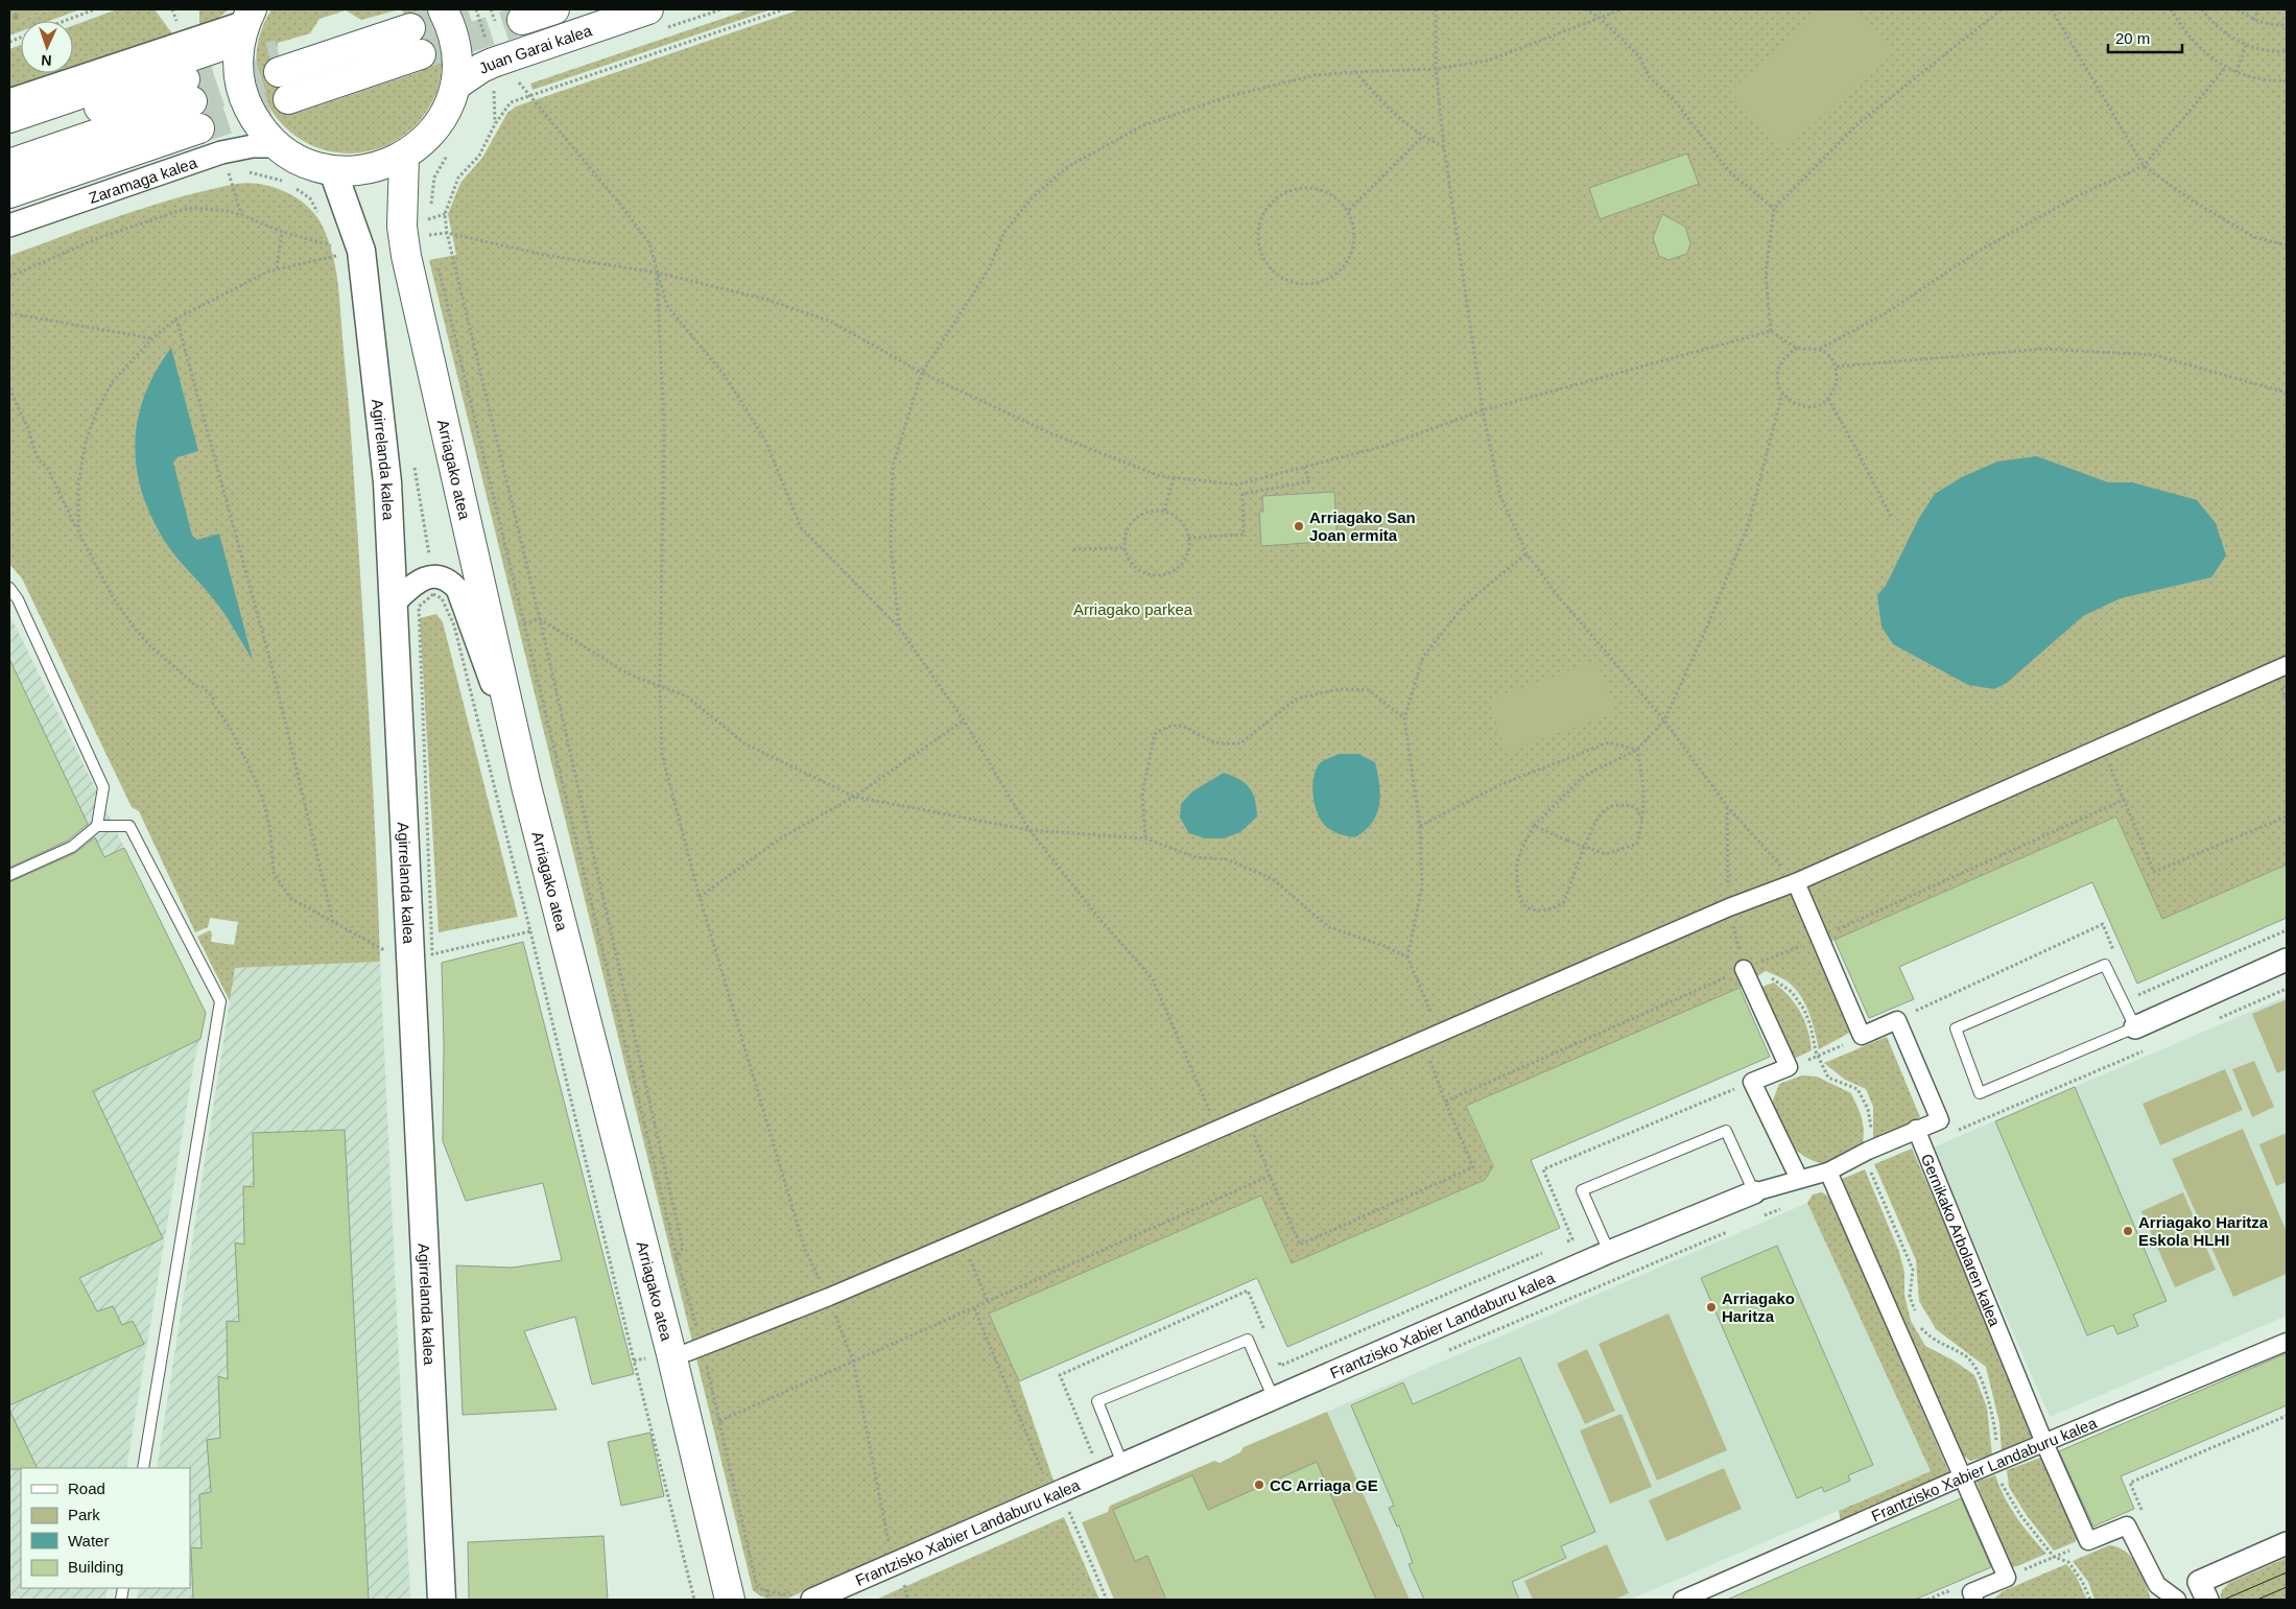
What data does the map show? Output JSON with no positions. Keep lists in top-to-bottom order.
{
  "streets": {
    "main road": ["Juan Garai kalea", "Zaramaga kalea", "Arriagako atea"],
    "street": ["Agirrelanda kalea", "Gernikako Arbolaren kalea", "Frantzisko Xabier Landaburu kalea"]
  },
  "crossings": [
    ["Gernikako Arbolaren kalea", "Frantzisko Xabier Landaburu kalea"]
  ],
  "parks": ["Arriagako parkea"],
  "places": [
    "Arriagako San Joan ermita",
    "Arriagako Haritza Eskola HLHI",
    "Arriagako Haritza",
    "CC Arriaga GE"
  ],
  "legend": [
    "Road",
    "Park",
    "Water",
    "Building"
  ],
  "scale_bar": "20 m",
  "north": "bottom"
}
